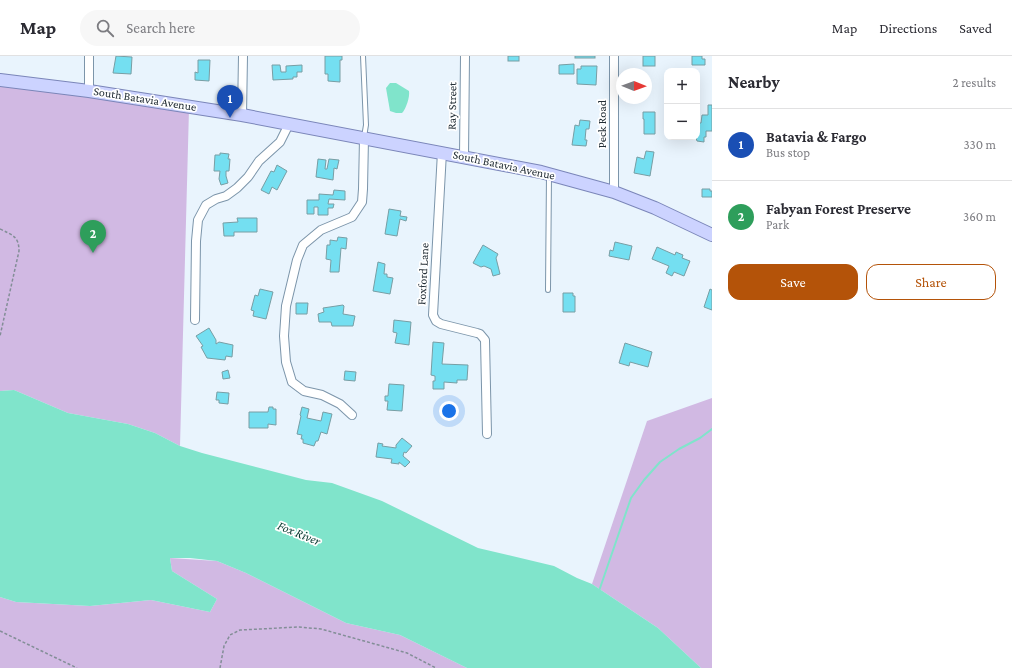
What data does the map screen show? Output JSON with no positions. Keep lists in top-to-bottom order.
{
  "streets": {
    "main road": ["South Batavia Avenue"],
    "street": ["Ray Street", "Peck Road", "Foxford Lane"]
  },
  "crossings": [
    ["South Batavia Avenue", "Ray Street"],
    ["South Batavia Avenue", "Peck Road"],
    ["South Batavia Avenue", "Foxford Lane"]
  ],
  "water": ["Fox River"],
  "north": "right",
  "page": {
    "header": "Map",
    "search": "Search here",
    "nav": ["Map", "Directions", "Saved"],
    "heading": ["Nearby", "2 results"],
    "map_buttons": ["+", "−"],
    "pins": ["1", "2"],
    "list": [
      {
        "mark": "1",
        "name": "Batavia & Fargo",
        "note": "Bus stop",
        "value": "330 m"
      },
      {
        "mark": "2",
        "name": "Fabyan Forest Preserve",
        "note": "Park",
        "value": "360 m"
      }
    ],
    "buttons": ["Save", "Share"]
  }
}
